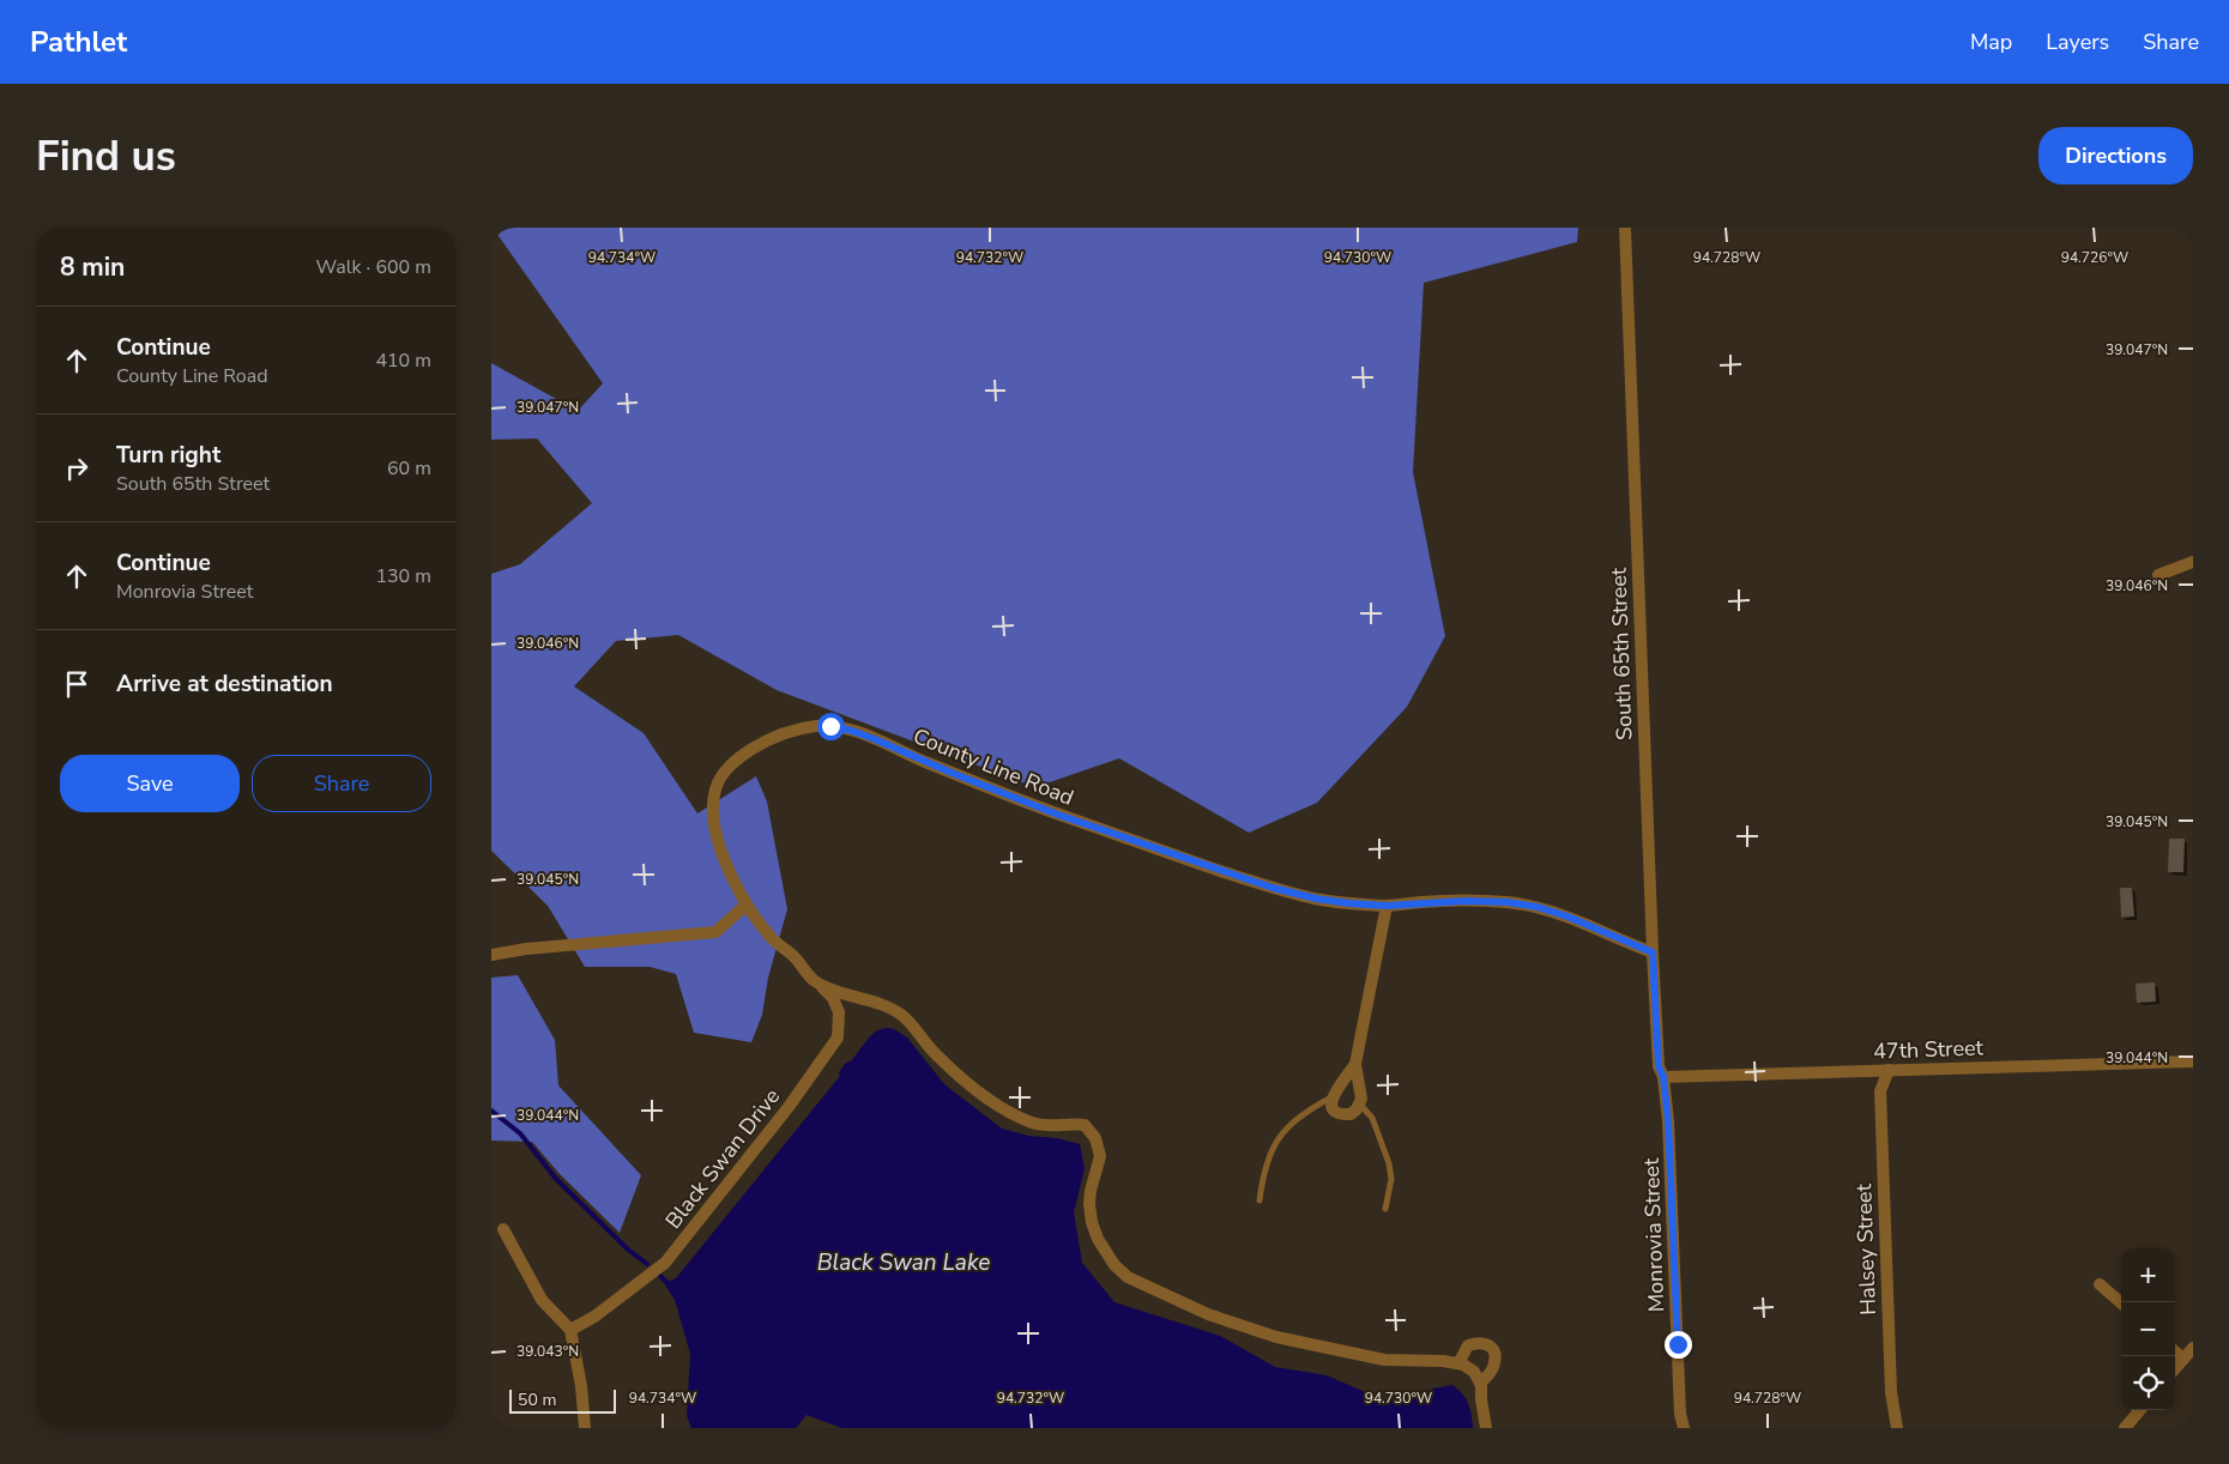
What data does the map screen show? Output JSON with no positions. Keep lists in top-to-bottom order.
{
  "streets": {
    "street": [
      "South 65th Street",
      "County Line Road",
      "47th Street",
      "Black Swan Drive",
      "Monrovia Street",
      "Halsey Street"
    ]
  },
  "crossings": [
    ["South 65th Street", "County Line Road"],
    ["South 65th Street", "47th Street"],
    ["South 65th Street", "Monrovia Street"],
    ["County Line Road", "Black Swan Drive"],
    ["47th Street", "Monrovia Street"],
    ["47th Street", "Halsey Street"]
  ],
  "water": ["Black Swan Lake"],
  "scale_bar": "50 m",
  "page": {
    "header": "Pathlet",
    "nav": ["Map", "Layers", "Share"],
    "buttons": [
      "Directions",
      ["Save", "Share"]
    ],
    "title": "Find us",
    "heading": ["8 min", "Walk · 600 m"],
    "list": [
      ["Continue", "County Line Road", "410 m"],
      ["Turn right", "South 65th Street", "60 m"],
      ["Continue", "Monrovia Street", "130 m"],
      "Arrive at destination"
    ],
    "map_buttons": ["+", "−"],
    "scale": "50 m"
  },
  "coordinates": [
    "94.734°W",
    "94.732°W",
    "94.730°W",
    "94.728°W",
    "94.726°W",
    "39.047°N",
    "39.046°N",
    "39.045°N",
    "39.044°N",
    "39.043°N"
  ]
}
